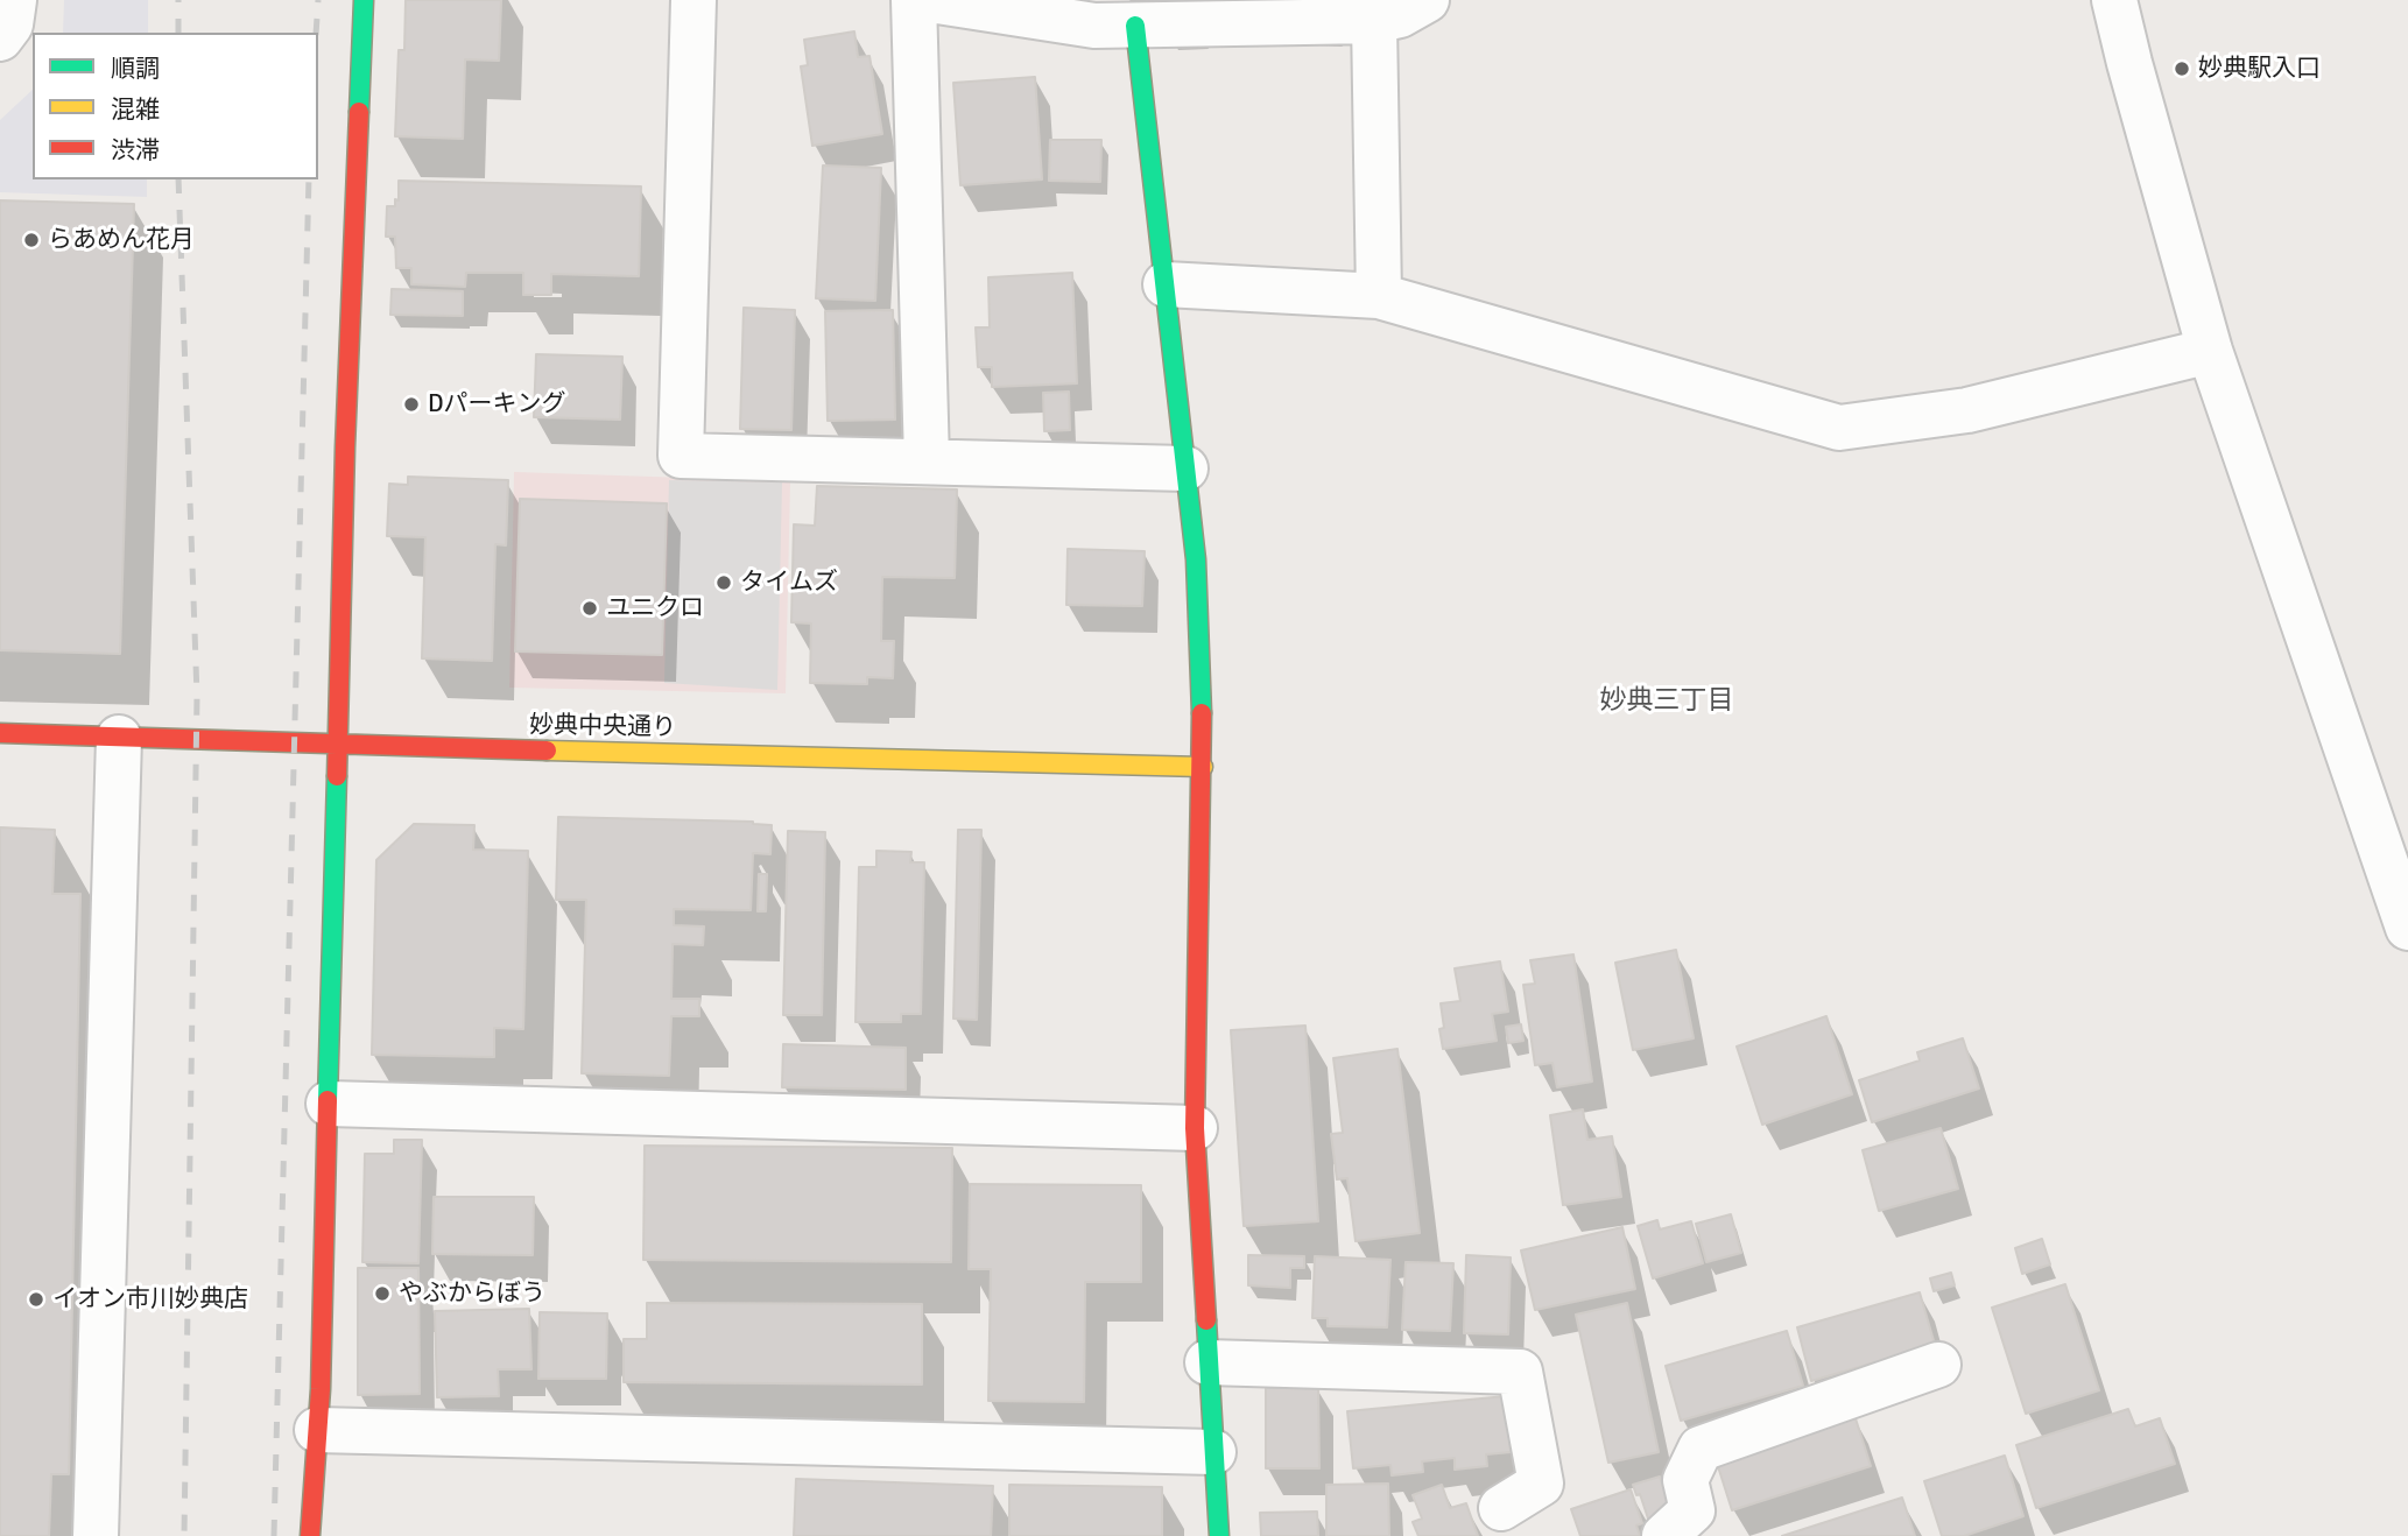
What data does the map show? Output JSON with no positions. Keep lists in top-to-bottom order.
{
  "streets": {
    "street": ["妙典中央通り"]
  },
  "districts": ["妙典三丁目"],
  "places": [
    "妙典駅入口",
    "らあめん花月",
    "Dパーキング",
    "タイムズ",
    "ユニクロ",
    "やぶからぼう",
    "イオン市川妙典店"
  ],
  "legend": ["順調", "混雑", "渋滞"]
}
